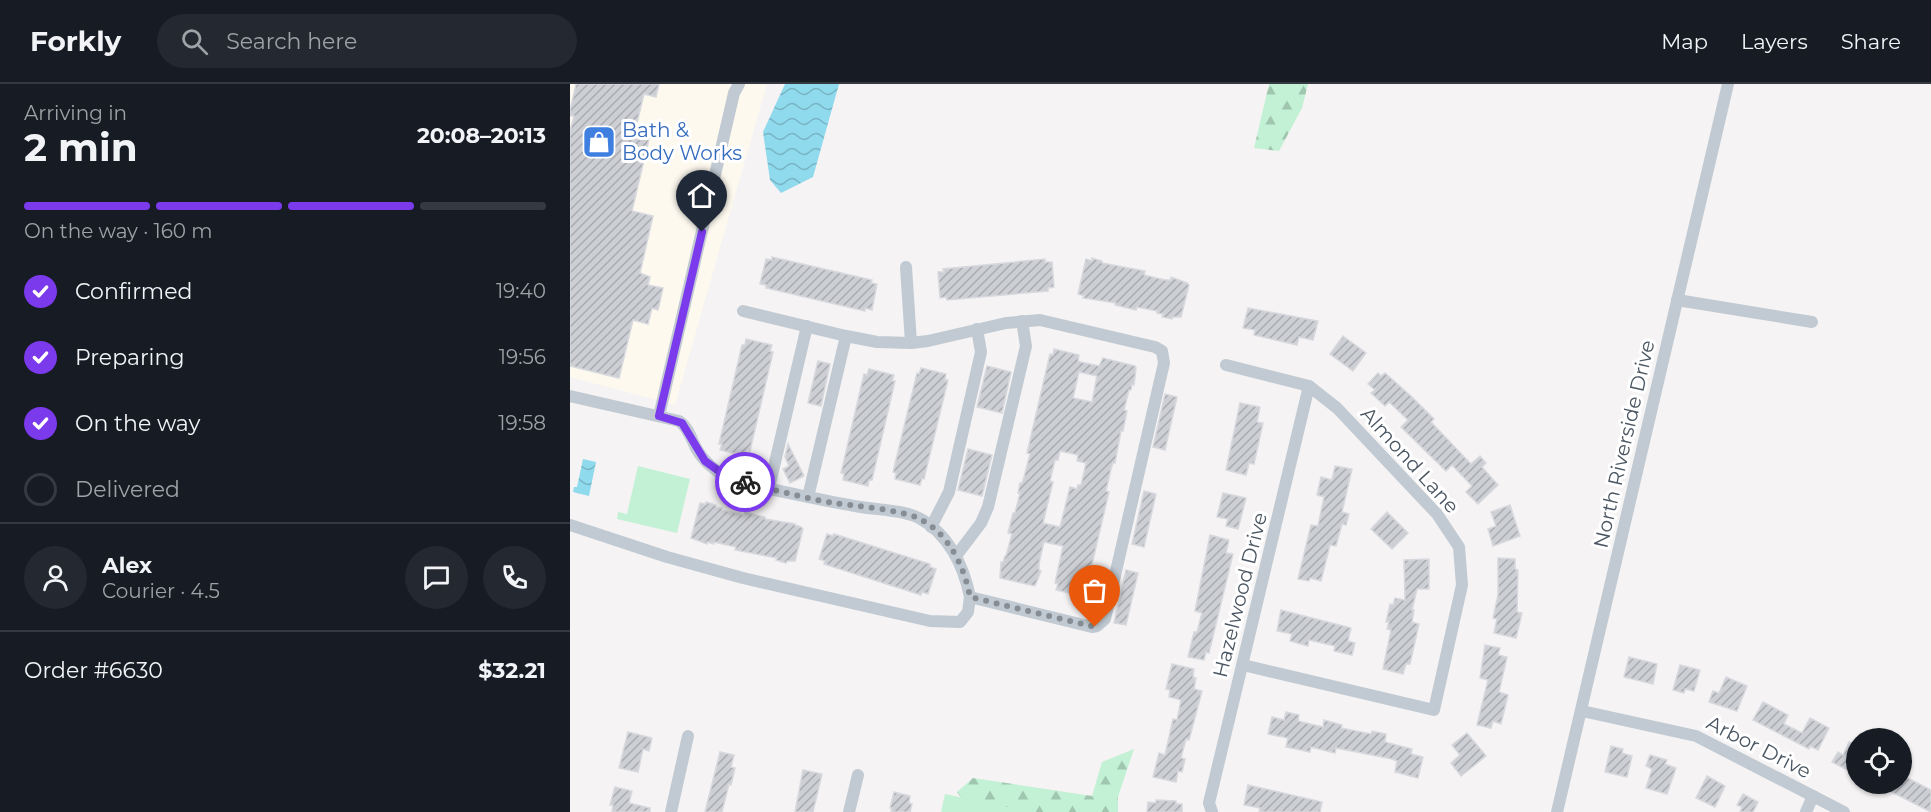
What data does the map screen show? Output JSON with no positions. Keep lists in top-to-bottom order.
{
  "streets": {
    "street": [
      "North Riverside Drive",
      "Almond Lane",
      "Hazelwood Drive",
      "Arbor Drive"
    ]
  },
  "crossings": [
    ["North Riverside Drive", "Arbor Drive"],
    ["Almond Lane", "Hazelwood Drive"]
  ],
  "places": {
    "shop": ["Bath & Body Works"]
  },
  "page": {
    "header": "Forkly",
    "search": "Search here",
    "nav": ["Map", "Layers", "Share"],
    "heading": ["2 min", "Arriving in", "20:08–20:13"],
    "panel": [
      "Alex",
      "Courier · 4.5",
      "Order #6630",
      "$32.21"
    ],
    "bar": "On the way · 160 m",
    "list": [
      ["Confirmed", "19:40"],
      ["Preparing", "19:56"],
      ["On the way", "19:58"],
      "Delivered"
    ]
  }
}
